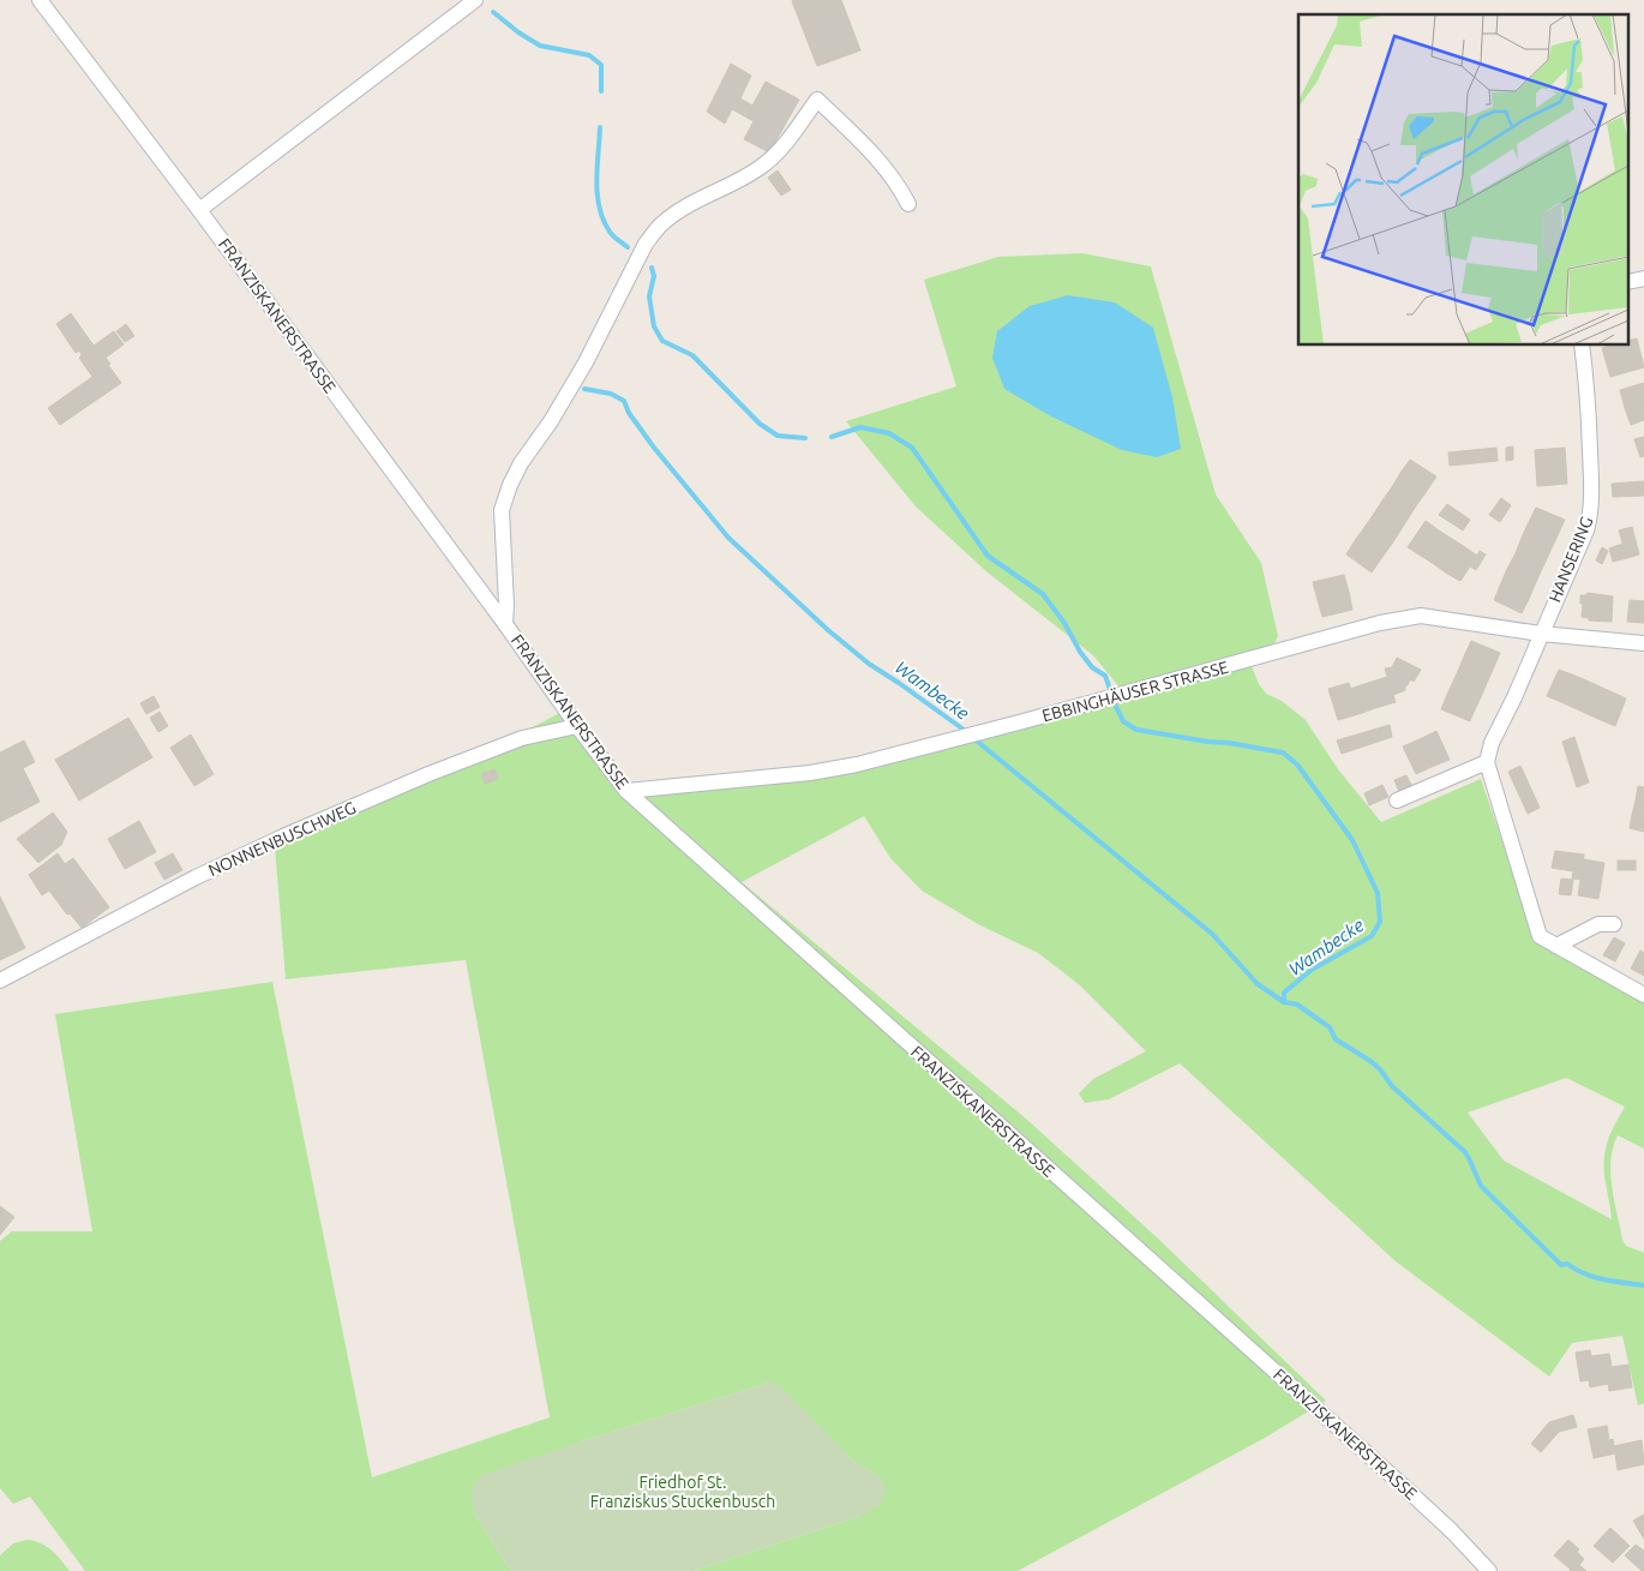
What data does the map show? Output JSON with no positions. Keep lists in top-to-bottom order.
{
  "streets": {
    "street": [
      "FRANZISKANERSTRASSE",
      "HANSERING",
      "EBBINGHÄUSER STRASSE",
      "NONNENBUSCHWEG"
    ]
  },
  "crossings": [
    ["FRANZISKANERSTRASSE", "EBBINGHÄUSER STRASSE"],
    ["FRANZISKANERSTRASSE", "NONNENBUSCHWEG"],
    ["HANSERING", "EBBINGHÄUSER STRASSE"]
  ],
  "water": ["Wambecke"],
  "parks": ["Friedhof St. Franziskus Stuckenbusch"]
}
